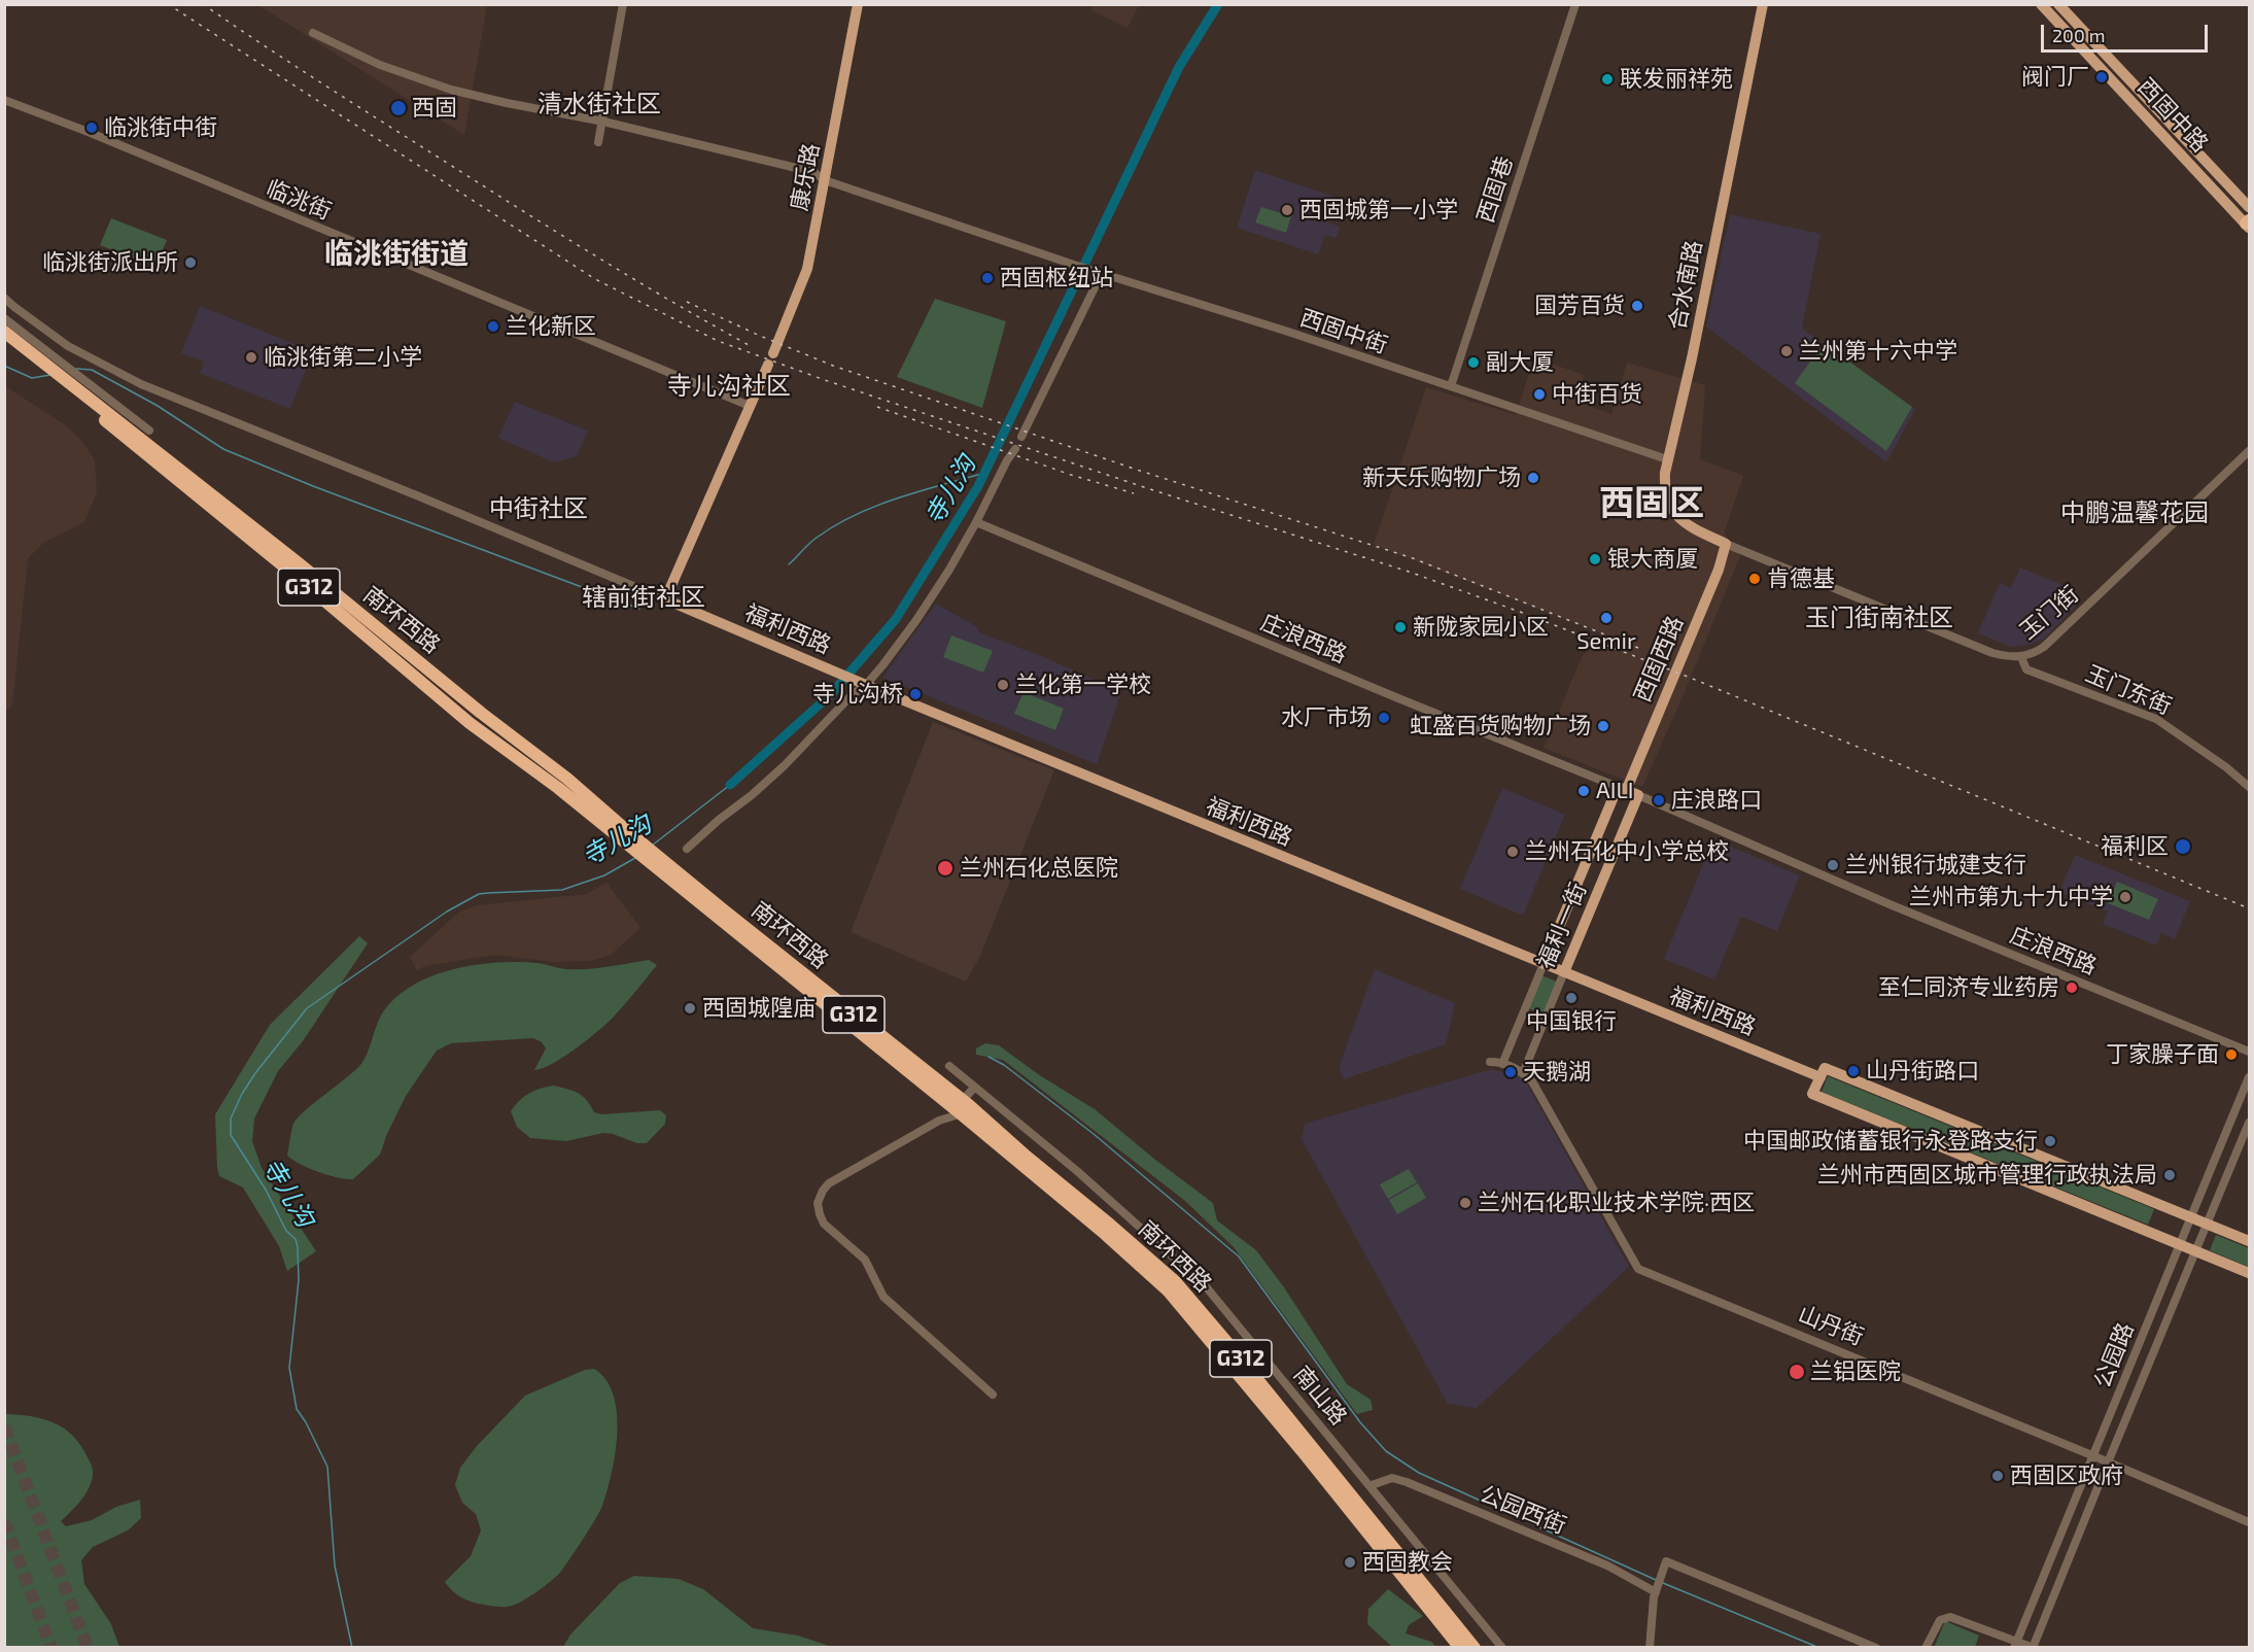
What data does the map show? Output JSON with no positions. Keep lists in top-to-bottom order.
{
  "streets": {
    "highway": ["G312", "南环西路"],
    "main road": [
      "西固中路",
      "康乐路",
      "合水南路",
      "福利西路",
      "西固西路",
      "福利一街"
    ],
    "street": [
      "西固巷",
      "临洮街",
      "西固中街",
      "玉门街",
      "庄浪西路",
      "玉门东街",
      "山丹街",
      "公园路",
      "南山路",
      "公园西街"
    ]
  },
  "crossings": [
    ["康乐路", "西固中街"],
    ["西固巷", "西固中街"],
    ["合水南路", "西固中街"],
    ["合水南路", "玉门街"],
    ["合水南路", "西固西路"],
    ["玉门街", "西固西路"],
    ["玉门街", "玉门东街"],
    ["福利西路", "福利一街"],
    ["福利西路", "公园路"],
    ["庄浪西路", "西固西路"],
    ["庄浪西路", "福利一街"],
    ["西固西路", "福利一街"],
    ["福利一街", "山丹街"],
    ["山丹街", "公园路"],
    ["南山路", "公园西街"]
  ],
  "districts": [
    "清水街社区",
    "临洮街街道",
    "寺儿沟社区",
    "西固区",
    "中街社区",
    "中鹏温馨花园",
    "辖前街社区",
    "玉门街南社区"
  ],
  "water": ["寺儿沟"],
  "places": [
    "阀门厂",
    "联发丽祥苑",
    "西固",
    "临洮街中街",
    "西固城第一小学",
    "临洮街派出所",
    "西固枢纽站",
    "国芳百货",
    "兰化新区",
    "兰州第十六中学",
    "临洮街第二小学",
    "副大厦",
    "中街百货",
    "新天乐购物广场",
    "银大商厦",
    "肯德基",
    "Semir",
    "新陇家园小区",
    "兰化第一学校",
    "寺儿沟桥",
    "水厂市场",
    "虹盛百货购物广场",
    "AILI",
    "庄浪路口",
    "福利区",
    "兰州石化中小学总校",
    "兰州银行城建支行",
    "兰州石化总医院",
    "兰州市第九十九中学",
    "至仁同济专业药房",
    "中国银行",
    "西固城隍庙",
    "丁家臊子面",
    "山丹街路口",
    "天鹅湖",
    "中国邮政储蓄银行永登路支行",
    "兰州市西固区城市管理行政执法局",
    "兰州石化职业技术学院·西区",
    "兰铝医院",
    "西固区政府",
    "西固教会"
  ],
  "scale_bar": "200 m"
}
